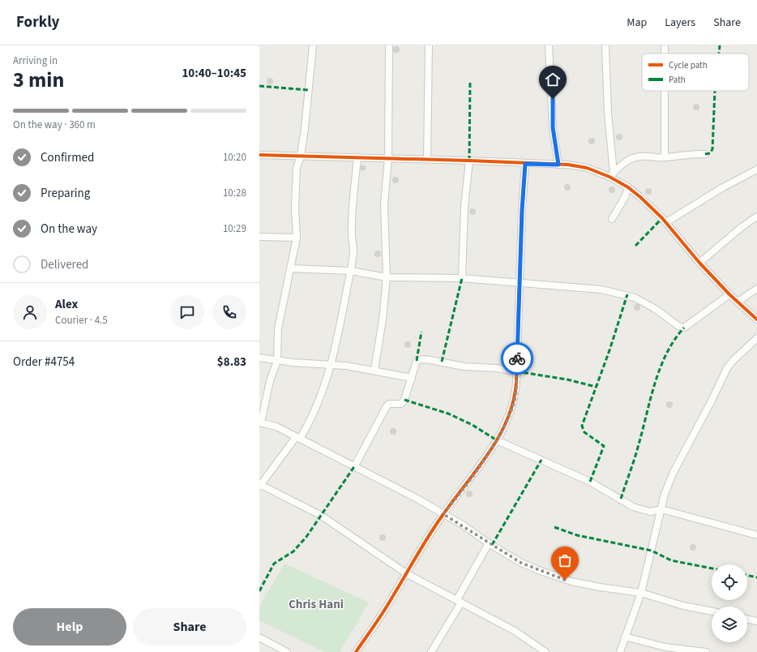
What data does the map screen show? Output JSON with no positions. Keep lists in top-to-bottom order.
{
  "districts": ["Chris Hani"],
  "legend": ["Cycle path", "Path"],
  "page": {
    "header": "Forkly",
    "nav": ["Map", "Layers", "Share"],
    "heading": ["3 min", "Arriving in", "10:40–10:45"],
    "panel": [
      "Alex",
      "Courier · 4.5",
      "Order #4754",
      "$8.83"
    ],
    "bar": "On the way · 360 m",
    "list": [
      ["Confirmed", "10:20"],
      ["Preparing", "10:28"],
      ["On the way", "10:29"],
      "Delivered"
    ],
    "buttons": ["Help", "Share"]
  }
}
